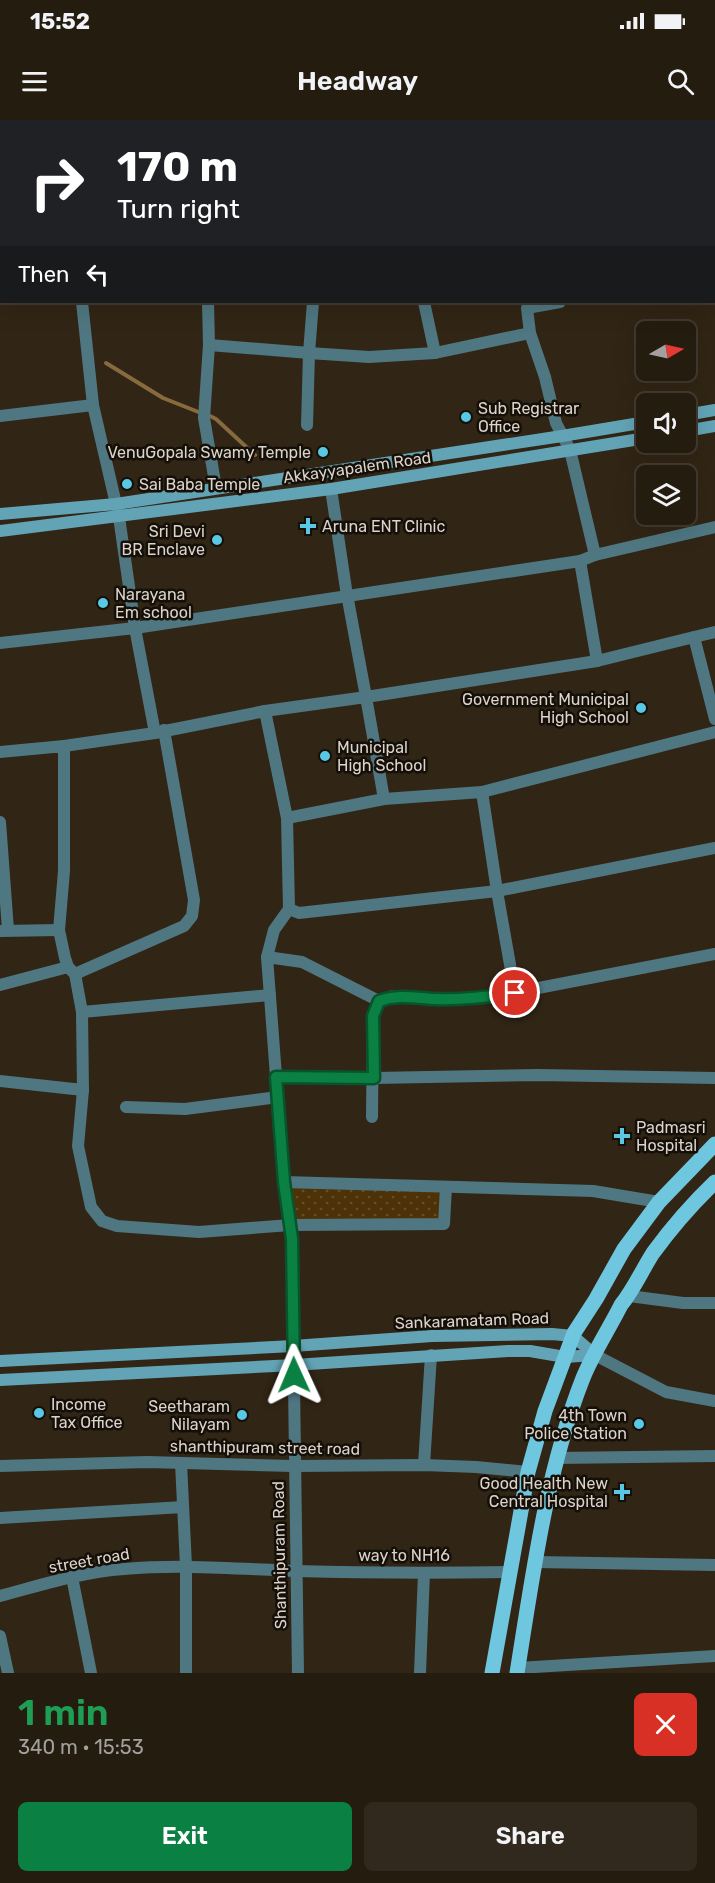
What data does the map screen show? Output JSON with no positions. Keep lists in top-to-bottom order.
{
  "streets": {
    "main road": ["Akkayyapalem Road", "Sankaramatam Road"],
    "street": [
      "shanthipuram street road",
      "Shanthipuram Road",
      "way to NH16",
      "street road"
    ]
  },
  "crossings": [
    ["Sankaramatam Road", "Shanthipuram Road"],
    ["shanthipuram street road", "Shanthipuram Road"],
    ["Shanthipuram Road", "way to NH16"],
    ["Shanthipuram Road", "street road"],
    ["way to NH16", "street road"]
  ],
  "places": {
    "other": [
      "Sub Registrar Office",
      "VenuGopala Swamy Temple",
      "Sai Baba Temple",
      "Sri Devi BR Enclave",
      "Narayana Em school",
      "Government Municipal High School",
      "Municipal High School",
      "Income Tax Office",
      "Seetharam Nilayam",
      "4th Town Police Station"
    ],
    "health": ["Aruna ENT Clinic", "Padmasri Hospital", "Good Health New Central Hospital"]
  },
  "north": "right",
  "page": {
    "status": "15:52",
    "header": "Headway",
    "turn": ["170 m", "Turn right"],
    "then": "Then",
    "heading": ["1 min", "340 m · 15:53"],
    "buttons": ["Exit", "Share"]
  }
}
